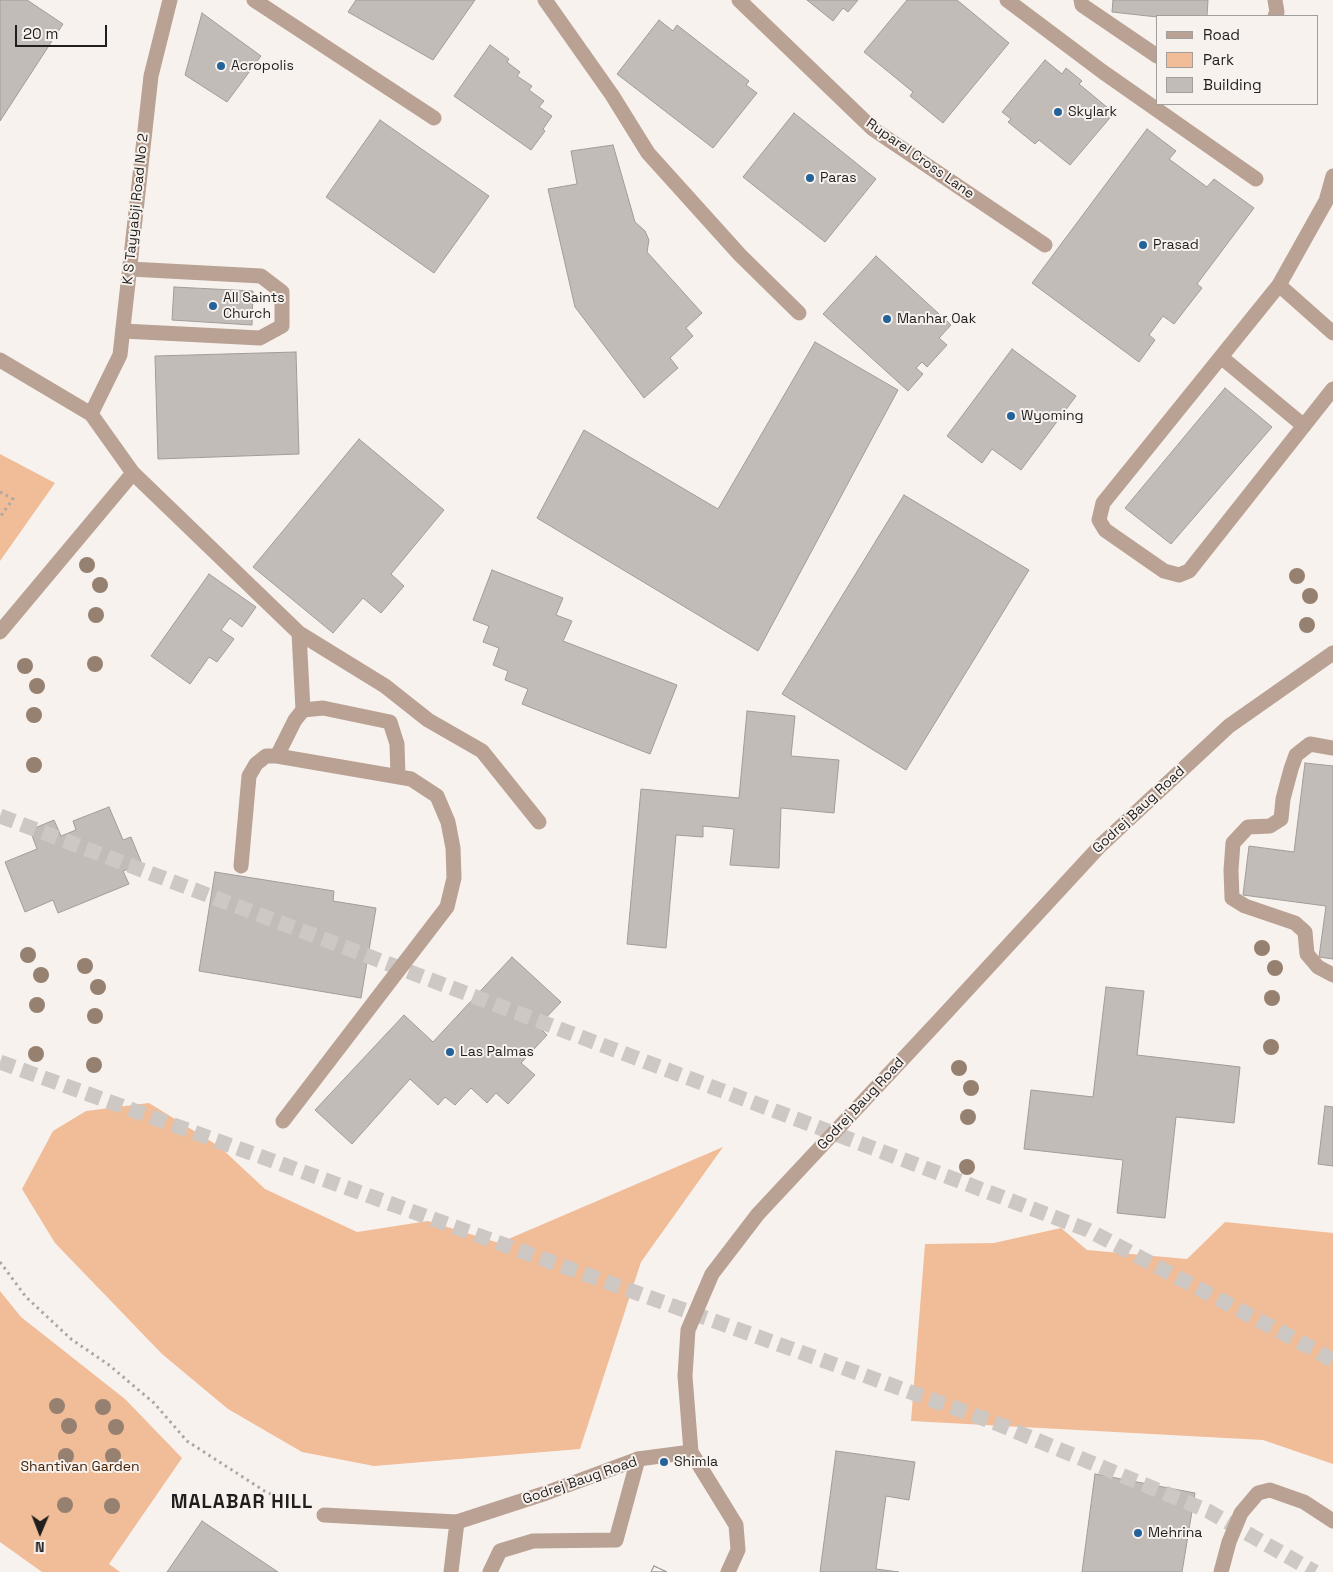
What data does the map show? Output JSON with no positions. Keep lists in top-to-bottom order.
{
  "streets": {
    "street": ["Ruparel Cross Lane", "K S Tayyabji Road No 2", "Godrej Baug Road"]
  },
  "districts": ["MALABAR HILL"],
  "parks": ["Shantivan Garden"],
  "places": [
    "Acropolis",
    "Skylark",
    "Paras",
    "Prasad",
    "All Saints Church",
    "Manhar Oak",
    "Wyoming",
    "Las Palmas",
    "Shimla",
    "Mehrina"
  ],
  "legend": ["Road", "Park", "Building"],
  "scale_bar": "20 m",
  "north": "bottom"
}
